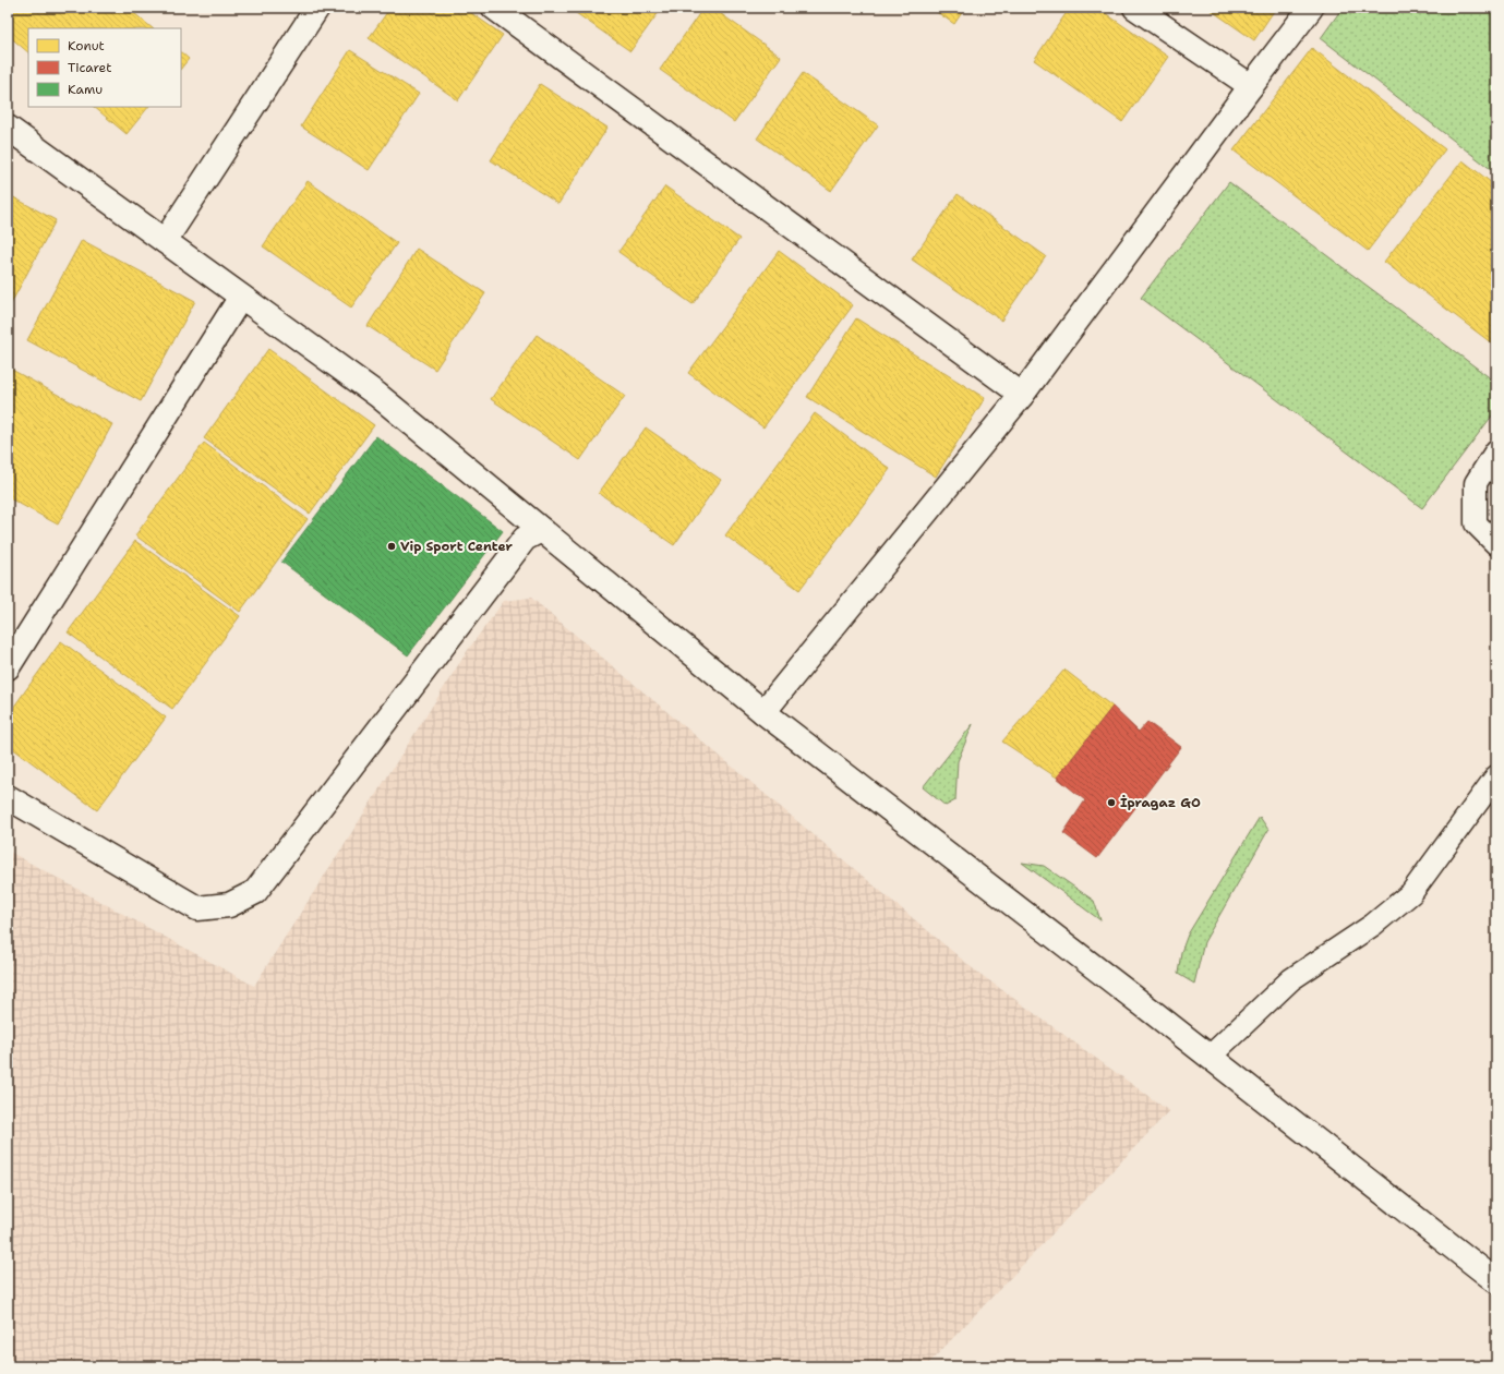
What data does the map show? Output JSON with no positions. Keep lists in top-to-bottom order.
{
  "places": ["Vip Sport Center", "İpragaz GO"],
  "legend": ["Konut", "Ticaret", "Kamu"]
}
